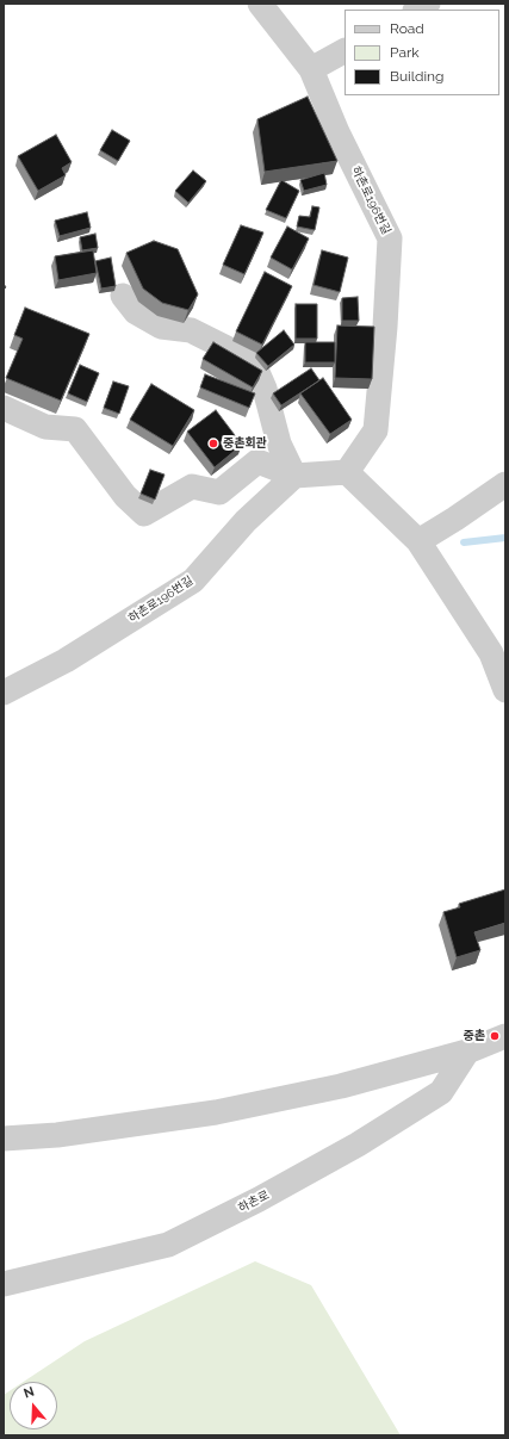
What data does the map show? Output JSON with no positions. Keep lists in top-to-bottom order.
{
  "streets": {
    "street": ["하촌로196번길", "하촌로"]
  },
  "places": ["중촌회관", "중촌"],
  "legend": ["Road", "Park", "Building"],
  "north": "top"
}
